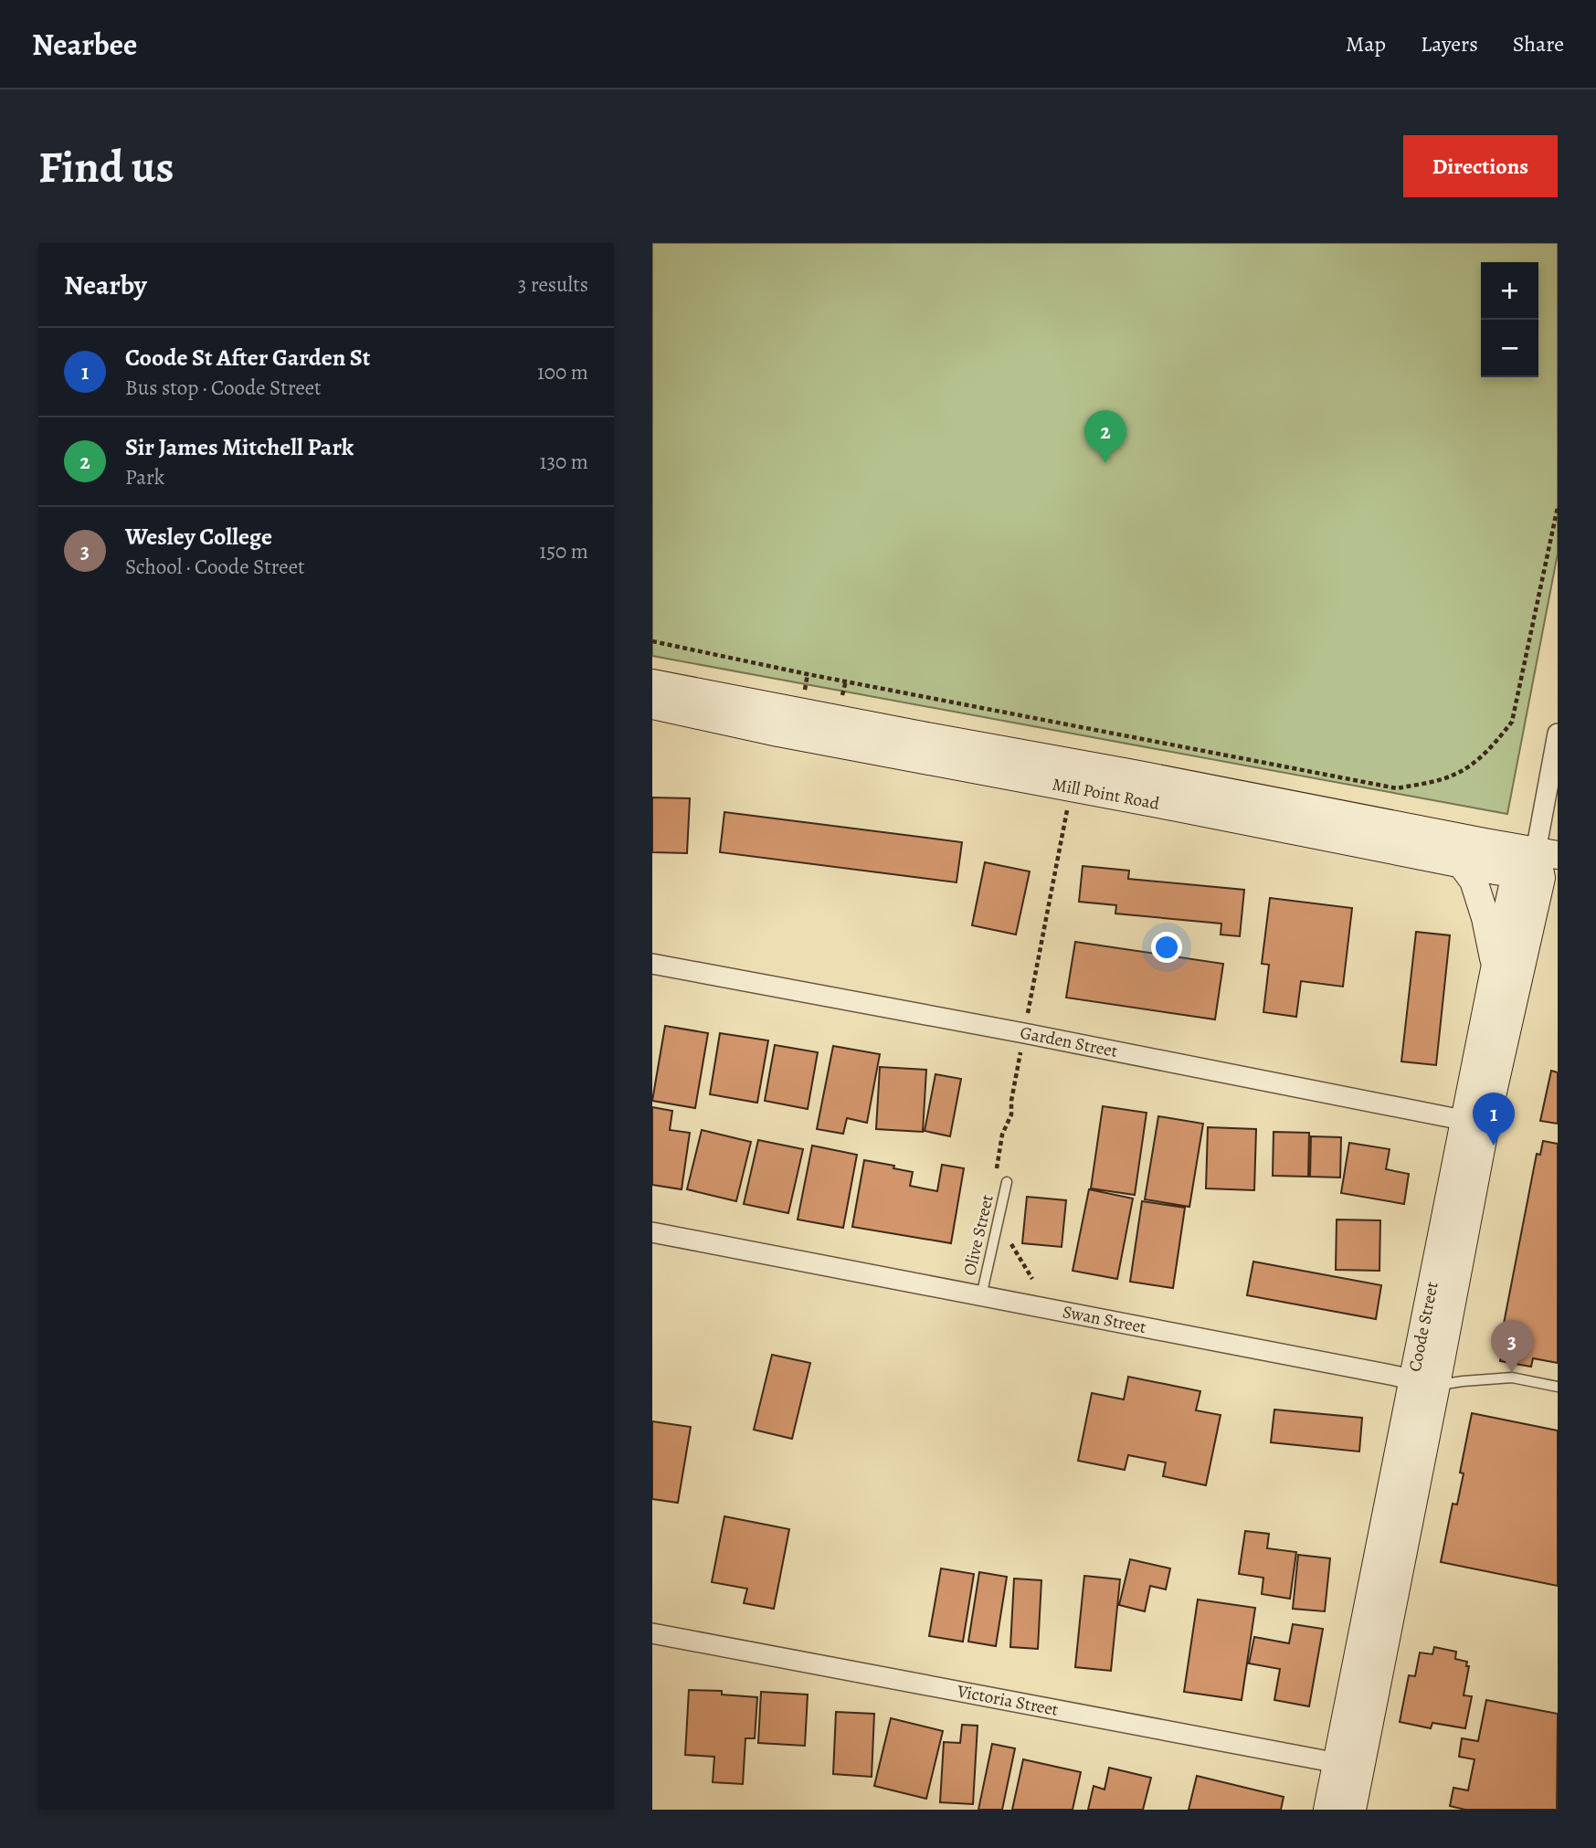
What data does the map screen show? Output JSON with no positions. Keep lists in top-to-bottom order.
{
  "streets": {
    "main road": ["Mill Point Road", "Coode Street"],
    "street": ["Garden Street", "Swan Street", "Victoria Street"],
    "lane": ["Olive Street"]
  },
  "crossings": [
    ["Mill Point Road", "Coode Street"],
    ["Garden Street", "Coode Street"],
    ["Olive Street", "Swan Street"],
    ["Swan Street", "Coode Street"],
    ["Coode Street", "Victoria Street"]
  ],
  "page": {
    "header": "Nearbee",
    "nav": ["Map", "Layers", "Share"],
    "buttons": "Directions",
    "title": "Find us",
    "heading": ["Nearby", "3 results"],
    "map_buttons": ["+", "−"],
    "list": [
      {
        "mark": "1",
        "name": "Coode St After Garden St",
        "note": "Bus stop · Coode Street",
        "value": "100 m"
      },
      {
        "mark": "2",
        "name": "Sir James Mitchell Park",
        "note": "Park",
        "value": "130 m"
      },
      {
        "mark": "3",
        "name": "Wesley College",
        "note": "School · Coode Street",
        "value": "150 m"
      }
    ],
    "pins": ["2", "1", "3"]
  }
}
